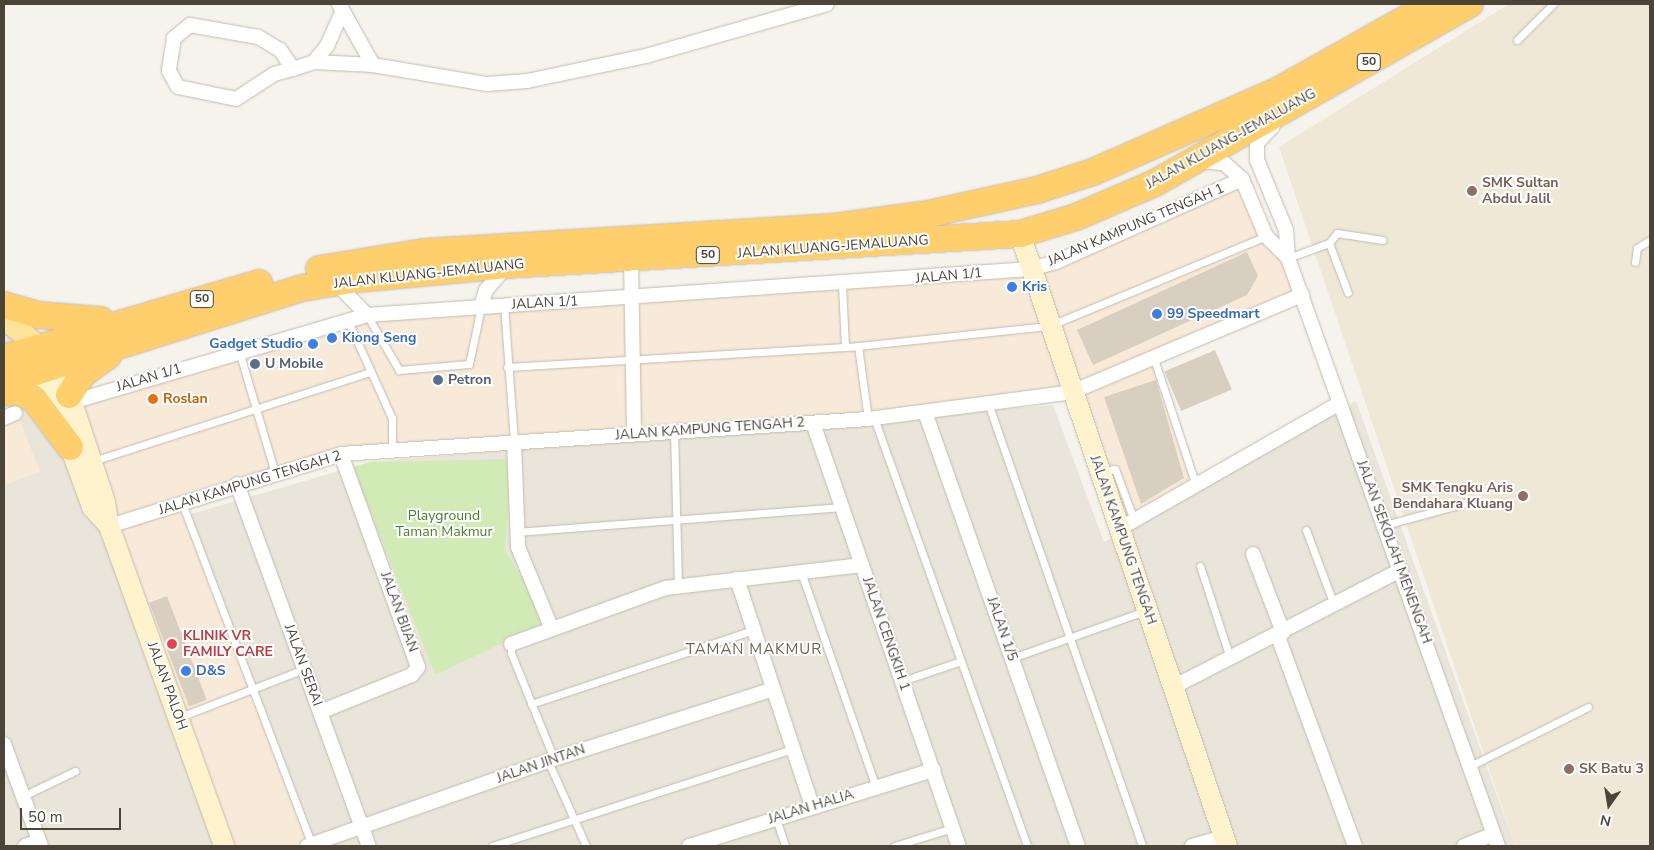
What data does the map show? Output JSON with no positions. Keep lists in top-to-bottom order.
{
  "streets": {
    "highway": ["50", "JALAN KLUANG-JEMALUANG"],
    "main road": ["JALAN KAMPUNG TENGAH", "JALAN PALOH"],
    "street": [
      "JALAN KAMPUNG TENGAH 1",
      "JALAN 1/1",
      "JALAN KAMPUNG TENGAH 2",
      "JALAN SEKOLAH MENENGAH",
      "JALAN BIJAN",
      "JALAN 1/5",
      "JALAN CENGKIH 1",
      "JALAN SERAI",
      "JALAN JINTAN",
      "JALAN HALIA"
    ]
  },
  "crossings": [
    ["JALAN KLUANG-JEMALUANG", "JALAN KAMPUNG TENGAH"],
    ["JALAN KLUANG-JEMALUANG", "JALAN SEKOLAH MENENGAH"],
    ["JALAN KLUANG-JEMALUANG", "JALAN PALOH"],
    ["JALAN KAMPUNG TENGAH 1", "JALAN 1/1"],
    ["JALAN KAMPUNG TENGAH 1", "JALAN KAMPUNG TENGAH"],
    ["JALAN KAMPUNG TENGAH 1", "JALAN SEKOLAH MENENGAH"],
    ["JALAN 1/1", "JALAN KAMPUNG TENGAH"],
    ["JALAN 1/1", "JALAN PALOH"],
    ["JALAN KAMPUNG TENGAH 2", "JALAN KAMPUNG TENGAH"],
    ["JALAN KAMPUNG TENGAH 2", "JALAN SEKOLAH MENENGAH"],
    ["JALAN KAMPUNG TENGAH 2", "JALAN BIJAN"],
    ["JALAN KAMPUNG TENGAH 2", "JALAN 1/5"],
    ["JALAN KAMPUNG TENGAH 2", "JALAN CENGKIH 1"],
    ["JALAN KAMPUNG TENGAH 2", "JALAN SERAI"],
    ["JALAN KAMPUNG TENGAH 2", "JALAN PALOH"],
    ["JALAN BIJAN", "JALAN SERAI"],
    ["JALAN CENGKIH 1", "JALAN HALIA"],
    ["JALAN SERAI", "JALAN JINTAN"]
  ],
  "districts": ["TAMAN MAKMUR"],
  "parks": ["Playground Taman Makmur"],
  "places": [
    "SMK Sultan Abdul Jalil",
    "Kris",
    "99 Speedmart",
    "Kiong Seng",
    "Gadget Studio",
    "U Mobile",
    "Petron",
    "Roslan",
    "SMK Tengku Aris Bendahara Kluang",
    "KLINIK VR FAMILY CARE",
    "D&S",
    "SK Batu 3"
  ],
  "scale_bar": "50 m",
  "north": "bottom"
}
